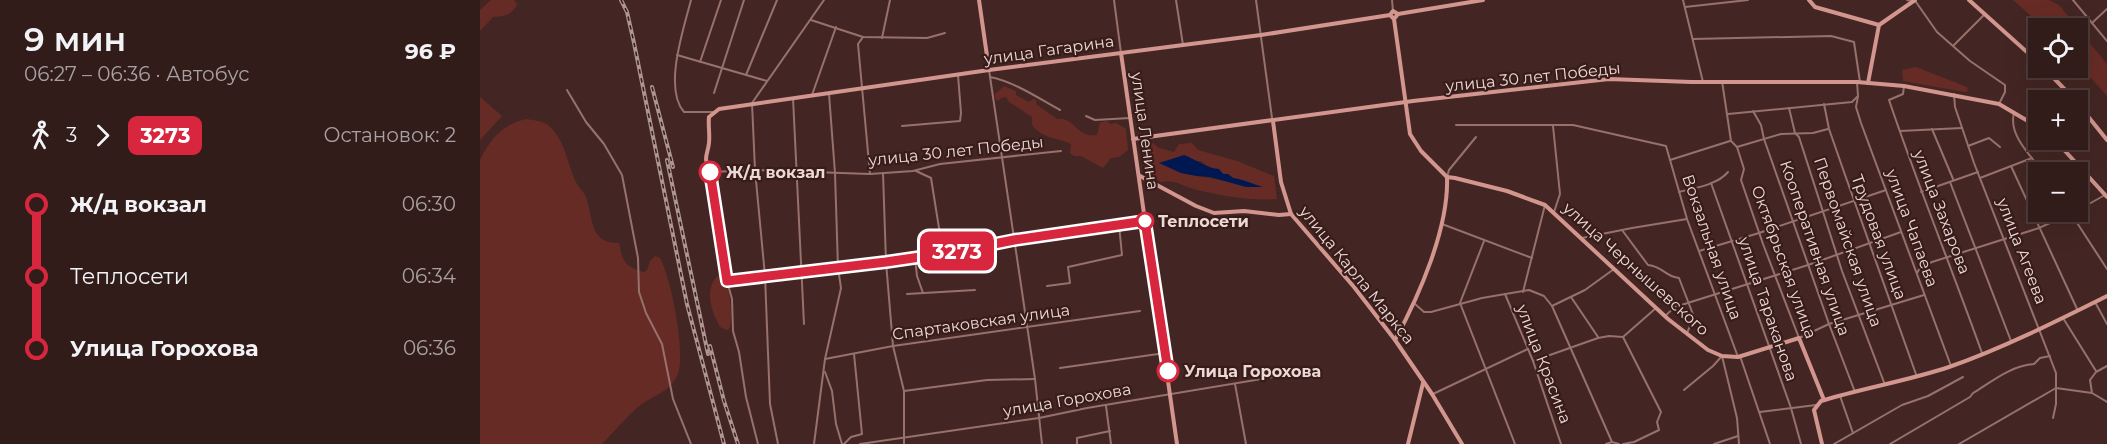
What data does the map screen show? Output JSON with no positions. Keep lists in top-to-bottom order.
{
  "streets": {
    "street": [
      "улица Гагарина",
      "улица 30 лет Победы",
      "улица Ленина",
      "улица Захарова",
      "улица Чапаева",
      "Трудовая улица",
      "Первомайская улица",
      "Вокзальная улица",
      "Кооперативная улица",
      "улица Агеева",
      "Октябрьская улица",
      "улица Чернышевского",
      "улица Карла Маркса",
      "улица Тараканова",
      "Спартаковская улица",
      "улица Красина",
      "улица Горохова"
    ]
  },
  "crossings": [
    ["улица Гагарина", "улица Ленина"],
    ["улица Гагарина", "улица Карла Маркса"],
    ["улица 30 лет Победы", "улица Ленина"],
    ["улица 30 лет Победы", "улица Захарова"],
    ["улица 30 лет Победы", "улица Чапаева"],
    ["улица 30 лет Победы", "улица Агеева"],
    ["улица 30 лет Победы", "улица Карла Маркса"],
    ["улица Ленина", "улица Горохова"],
    ["улица Чернышевского", "улица Красина"]
  ],
  "places": ["Ж/д вокзал", "Теплосети", "Улица Горохова"],
  "lines": ["bus line 3273"],
  "page": {
    "heading": ["9 мин", "06:27 – 06:36 · Автобус", "96 ₽"],
    "on_map": "3273",
    "map_buttons": ["+", "−"],
    "legs": ["3", "3273", "Остановок: 2"],
    "list": [
      {
        "name": "Ж/д вокзал",
        "value": "06:30"
      },
      {
        "name": "Теплосети",
        "value": "06:34"
      },
      {
        "name": "Улица Горохова",
        "value": "06:36"
      }
    ]
  }
}
